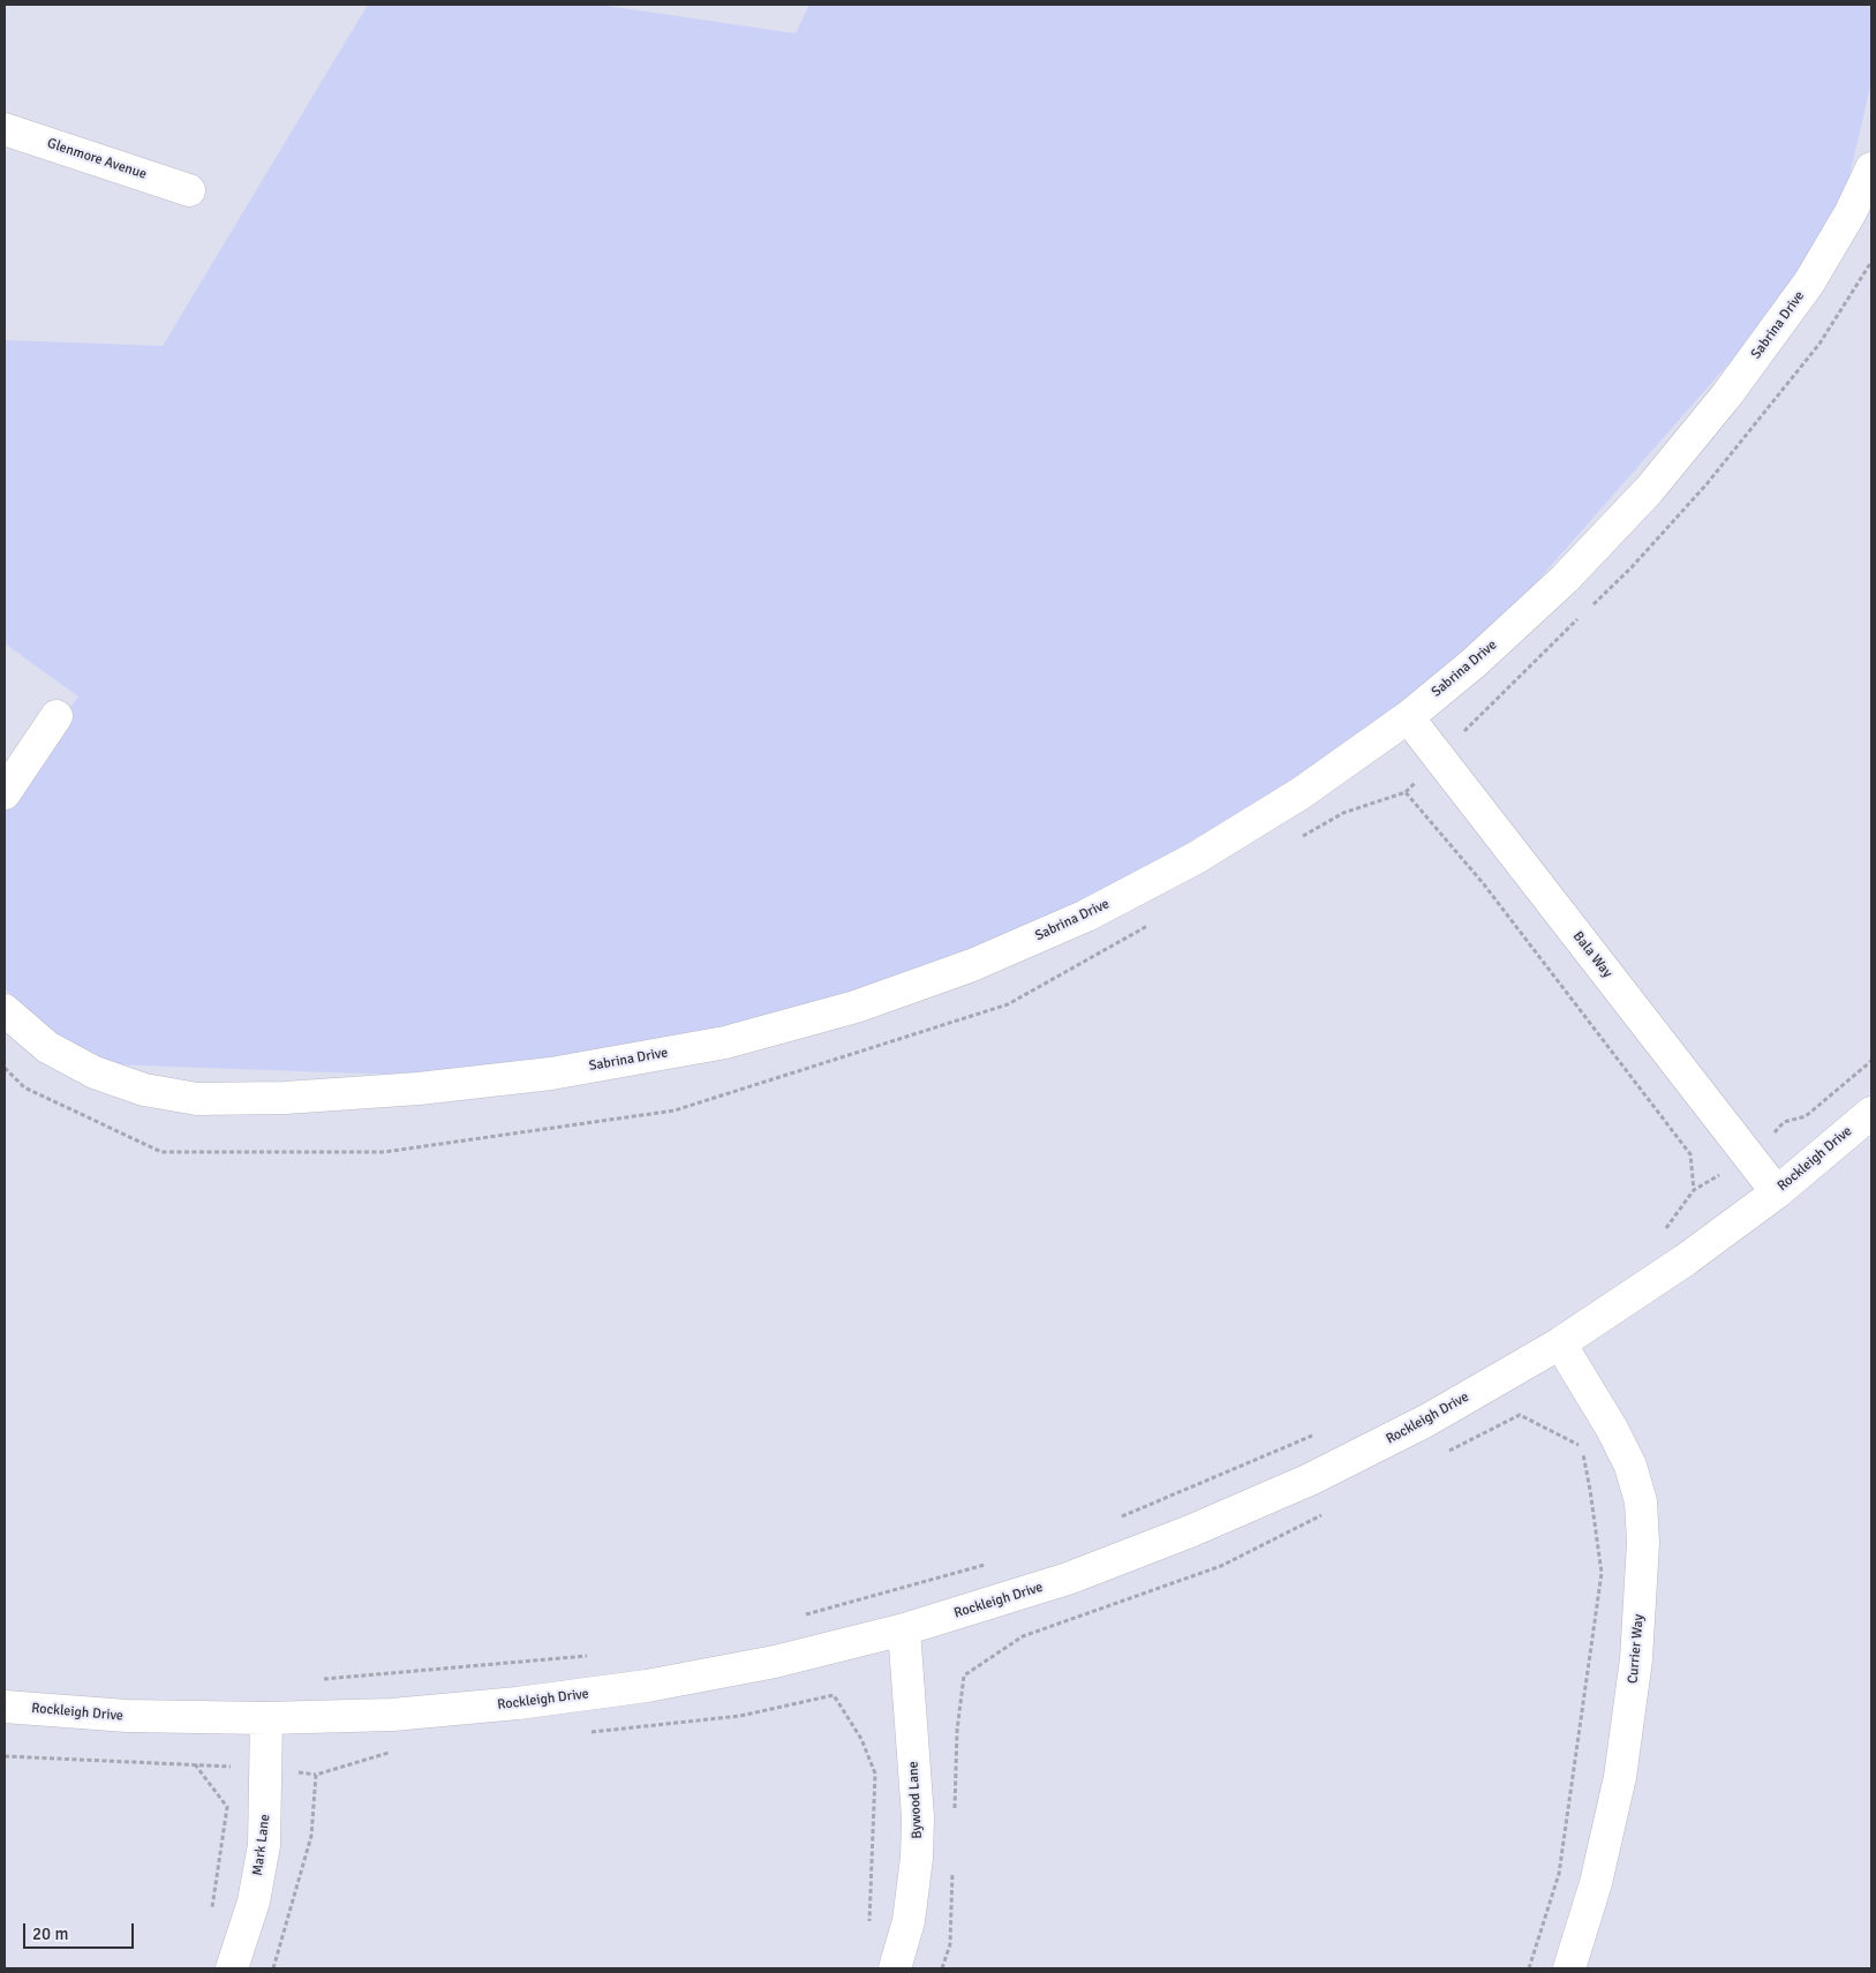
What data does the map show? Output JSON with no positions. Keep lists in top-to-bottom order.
{
  "streets": {
    "street": [
      "Glenmore Avenue",
      "Sabrina Drive",
      "Bala Way",
      "Rockleigh Drive",
      "Currier Way",
      "Bywood Lane",
      "Mark Lane"
    ]
  },
  "crossings": [
    ["Sabrina Drive", "Bala Way"],
    ["Bala Way", "Rockleigh Drive"],
    ["Rockleigh Drive", "Currier Way"],
    ["Rockleigh Drive", "Bywood Lane"],
    ["Rockleigh Drive", "Mark Lane"]
  ],
  "scale_bar": "20 m"
}
